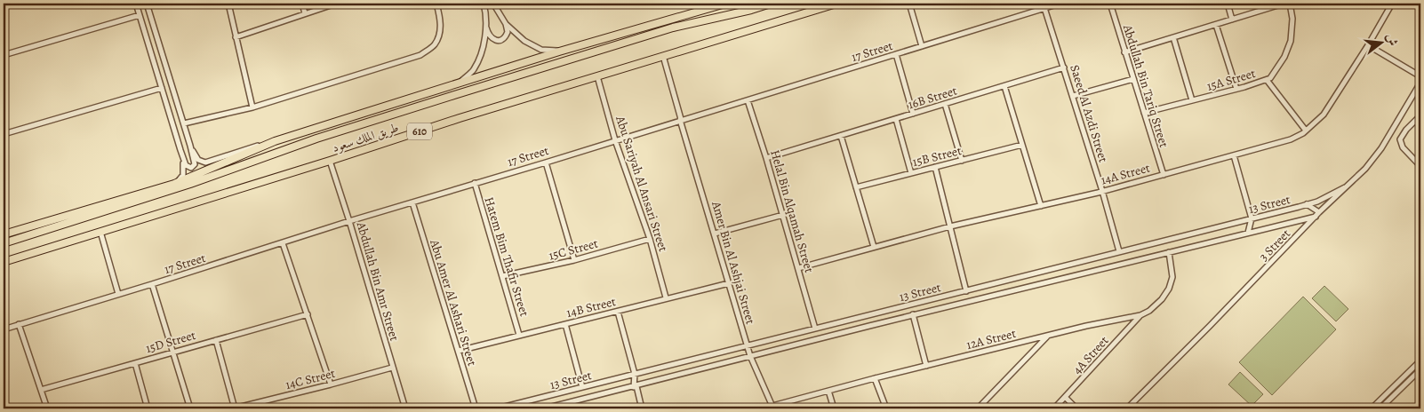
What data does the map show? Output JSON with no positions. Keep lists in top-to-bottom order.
{
  "streets": {
    "main road": ["610", "طريق الملك سعود"],
    "street": [
      "17 Street",
      "15A Street",
      "Abdullah Bin Tariq Street",
      "16B Street",
      "Saeed Al Azdi Street",
      "15B Street",
      "14A Street",
      "Abu Sariyah Al Ansari Street",
      "13 Street",
      "Helal Bin Alqamah Street",
      "3 Street",
      "15C Street",
      "Hatem Bim Thafir Street",
      "Amer Bin Al Ashjai Street",
      "Abdullah Bin Amr Street",
      "Abu Amer Al Ashari Street",
      "14B Street",
      "12A Street",
      "15D Street",
      "4A Street",
      "14C Street"
    ]
  },
  "crossings": [
    ["17 Street", "Saeed Al Azdi Street"],
    ["17 Street", "Abu Sariyah Al Ansari Street"],
    ["17 Street", "Helal Bin Alqamah Street"],
    ["17 Street", "Hatem Bim Thafir Street"],
    ["17 Street", "Amer Bin Al Ashjai Street"],
    ["17 Street", "Abdullah Bin Amr Street"],
    ["17 Street", "Abu Amer Al Ashari Street"],
    ["15A Street", "Abdullah Bin Tariq Street"],
    ["Abdullah Bin Tariq Street", "14A Street"],
    ["16B Street", "Saeed Al Azdi Street"],
    ["16B Street", "Helal Bin Alqamah Street"],
    ["Saeed Al Azdi Street", "14A Street"],
    ["Saeed Al Azdi Street", "13 Street"],
    ["طريق الملك سعود", "Abu Sariyah Al Ansari Street"],
    ["طريق الملك سعود", "Amer Bin Al Ashjai Street"],
    ["طريق الملك سعود", "Abdullah Bin Amr Street"],
    ["14A Street", "Helal Bin Alqamah Street"],
    ["Abu Sariyah Al Ansari Street", "15C Street"],
    ["Abu Sariyah Al Ansari Street", "14B Street"],
    ["13 Street", "Helal Bin Alqamah Street"],
    ["13 Street", "3 Street"],
    ["13 Street", "Amer Bin Al Ashjai Street"],
    ["13 Street", "12A Street"],
    ["15C Street", "Hatem Bim Thafir Street"],
    ["Hatem Bim Thafir Street", "14B Street"],
    ["Amer Bin Al Ashjai Street", "14B Street"],
    ["Amer Bin Al Ashjai Street", "12A Street"],
    ["Abdullah Bin Amr Street", "14C Street"],
    ["Abu Amer Al Ashari Street", "14B Street"],
    ["12A Street", "4A Street"]
  ],
  "north": "right"
}
